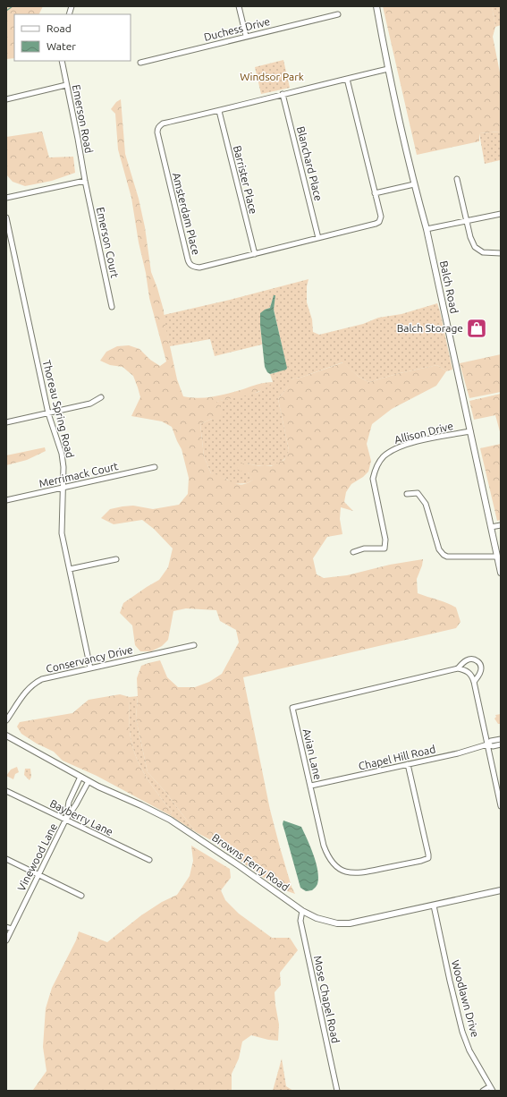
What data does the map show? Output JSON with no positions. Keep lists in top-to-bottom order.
{
  "streets": {
    "street": [
      "Duchess Drive",
      "Emerson Road",
      "Blanchard Place",
      "Barrister Place",
      "Amsterdam Place",
      "Emerson Court",
      "Balch Road",
      "Thoreau Spring Road",
      "Allison Drive",
      "Merrimack Court",
      "Conservancy Drive",
      "Avian Lane",
      "Chapel Hill Road",
      "Bayberry Lane",
      "Vinewood Lane",
      "Browns Ferry Road",
      "Woodlawn Drive",
      "Mose Chapel Road"
    ]
  },
  "crossings": [
    ["Emerson Road", "Emerson Court"],
    ["Blanchard Place", "Amsterdam Place"],
    ["Barrister Place", "Amsterdam Place"],
    ["Amsterdam Place", "Balch Road"],
    ["Balch Road", "Allison Drive"],
    ["Thoreau Spring Road", "Merrimack Court"],
    ["Thoreau Spring Road", "Conservancy Drive"],
    ["Avian Lane", "Chapel Hill Road"],
    ["Bayberry Lane", "Vinewood Lane"],
    ["Vinewood Lane", "Browns Ferry Road"],
    ["Browns Ferry Road", "Woodlawn Drive"],
    ["Browns Ferry Road", "Mose Chapel Road"]
  ],
  "parks": ["Windsor Park"],
  "places": {
    "shop": ["Balch Storage"]
  },
  "legend": ["Road", "Water"]
}
